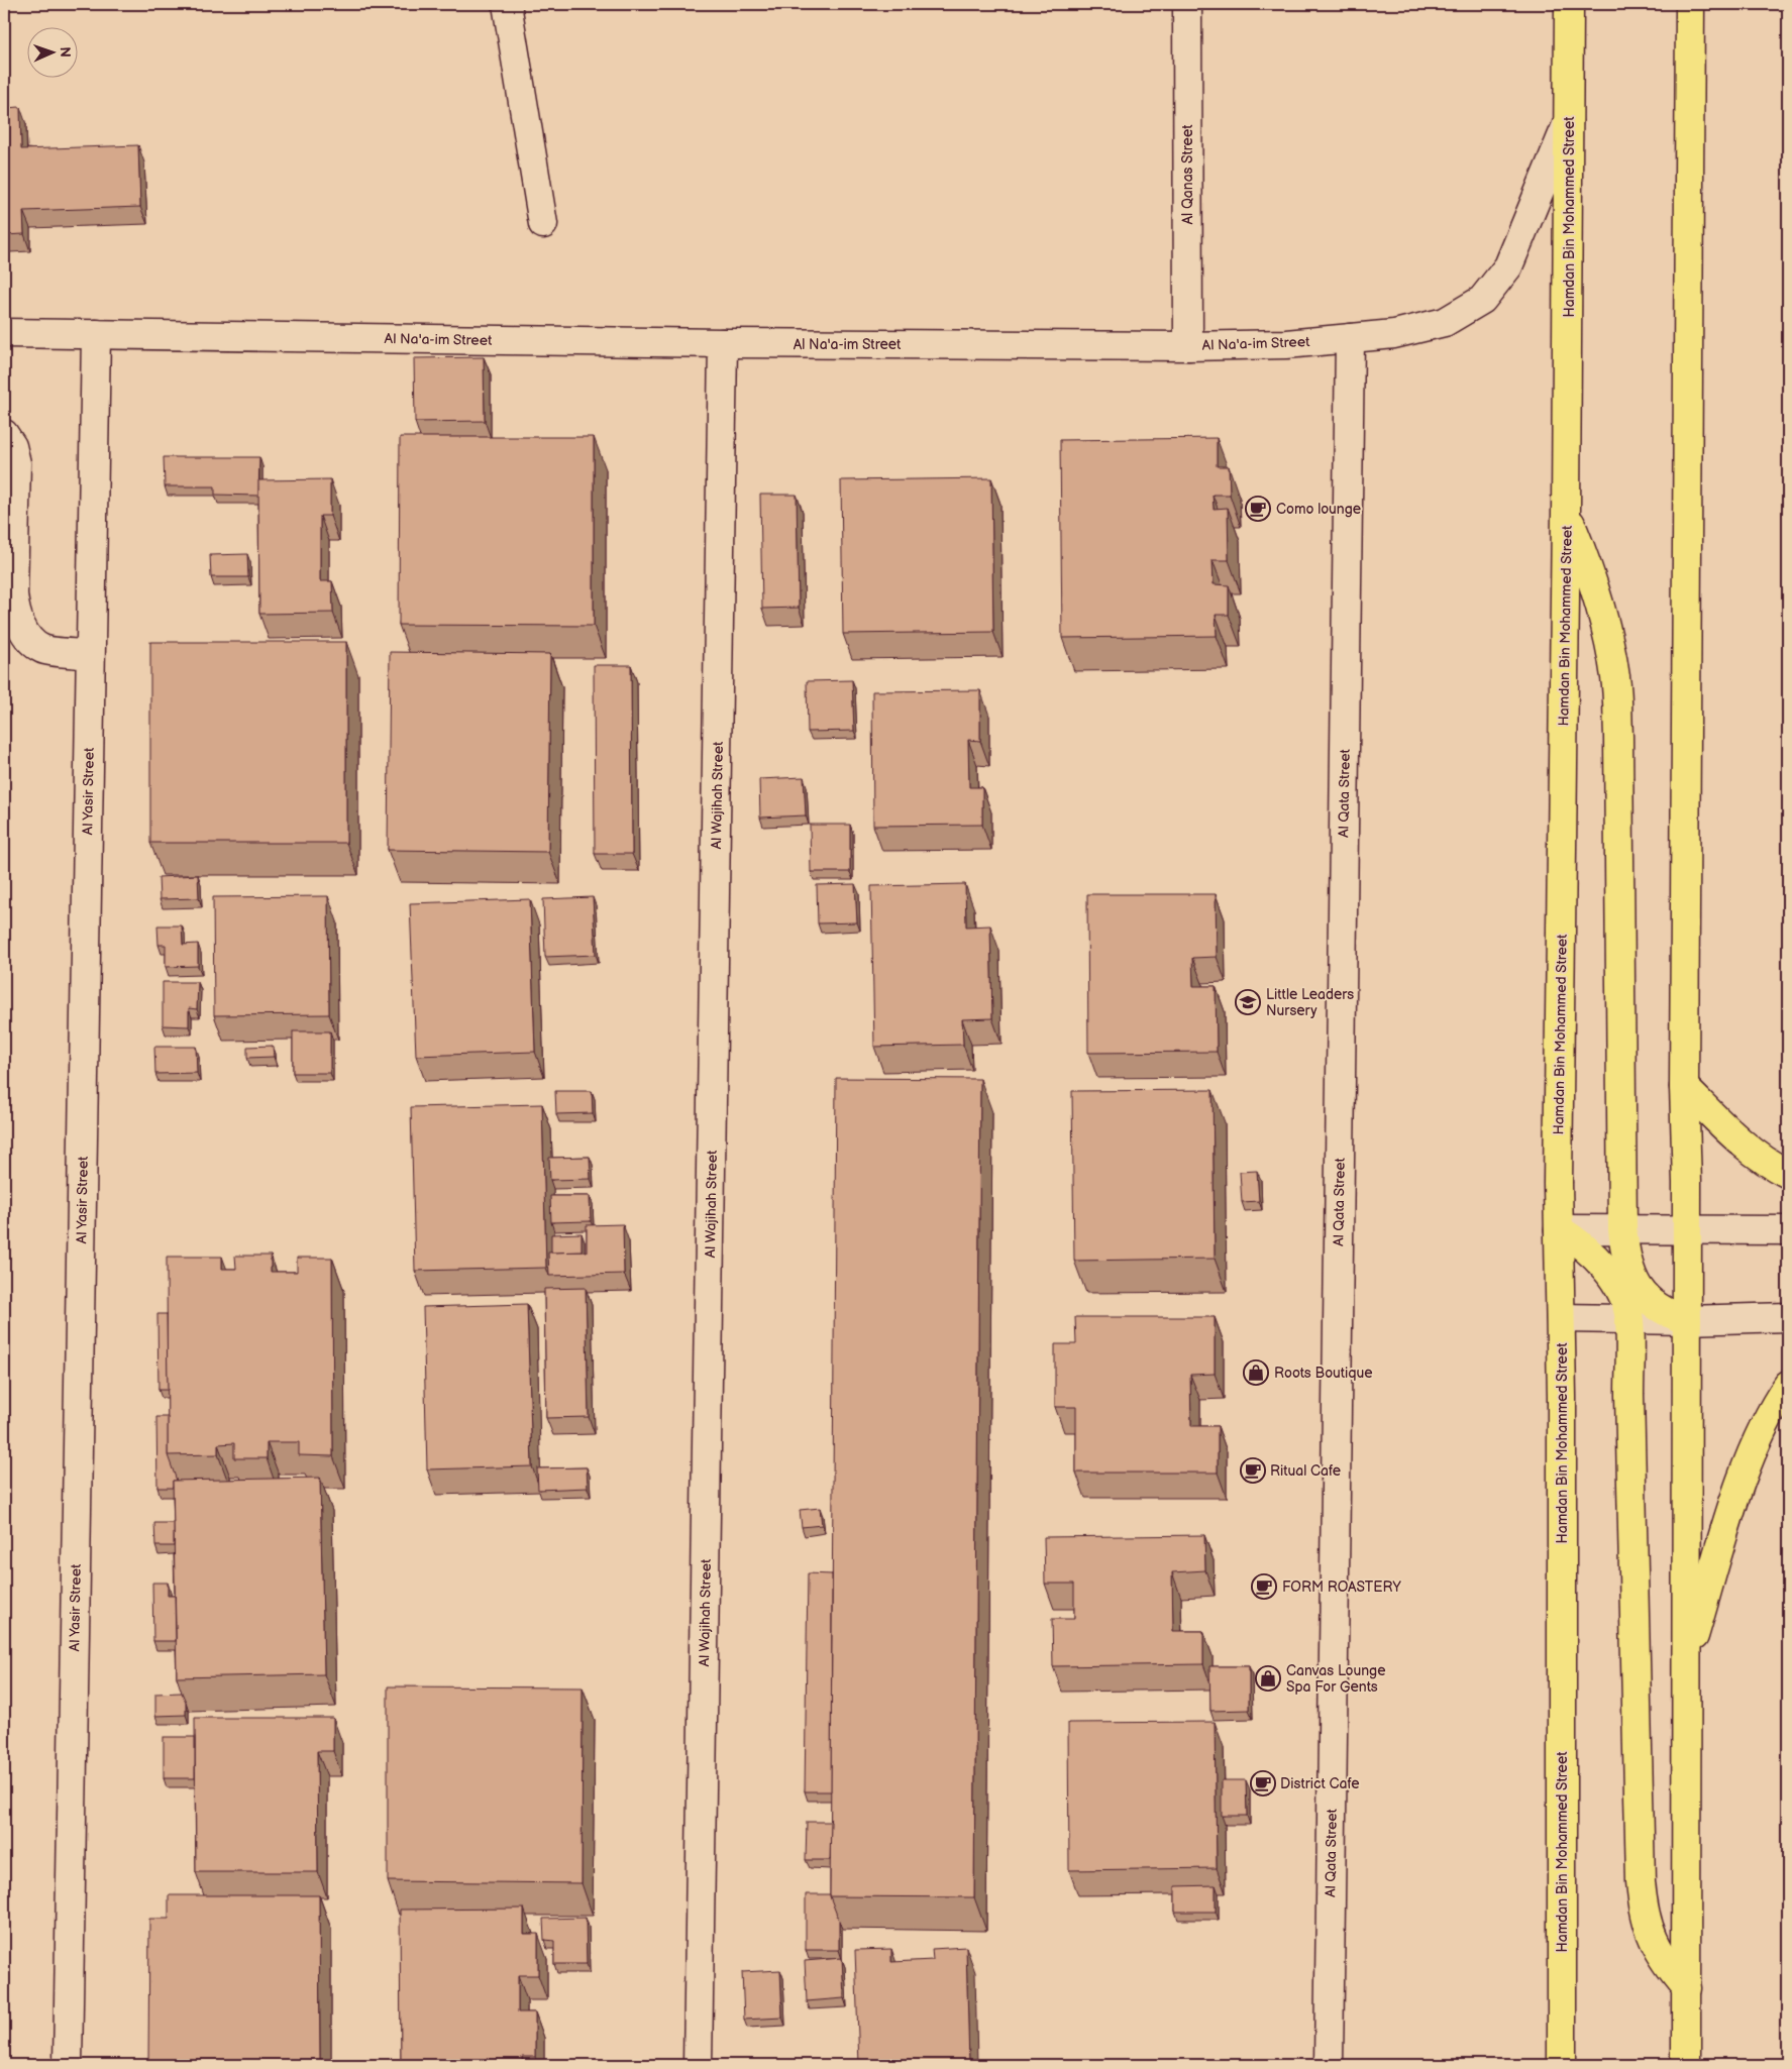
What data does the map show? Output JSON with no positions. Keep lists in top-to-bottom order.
{
  "streets": {
    "main road": ["Hamdan Bin Mohammed Street"],
    "street": [
      "Al Qanas Street",
      "Al Na'a-im Street",
      "Al Yasir Street",
      "Al Qata Street",
      "Al Wajihah Street"
    ]
  },
  "crossings": [
    ["Al Qanas Street", "Al Na'a-im Street"],
    ["Hamdan Bin Mohammed Street", "Al Na'a-im Street"],
    ["Al Na'a-im Street", "Al Yasir Street"],
    ["Al Na'a-im Street", "Al Qata Street"],
    ["Al Na'a-im Street", "Al Wajihah Street"]
  ],
  "places": {
    "cafe": [
      "Como lounge",
      "Ritual Cafe",
      "FORM ROASTERY",
      "District Cafe"
    ],
    "school or university": ["Little Leaders Nursery"],
    "shop": ["Roots Boutique", "Canvas Lounge Spa For Gents"]
  },
  "north": "right"
}
